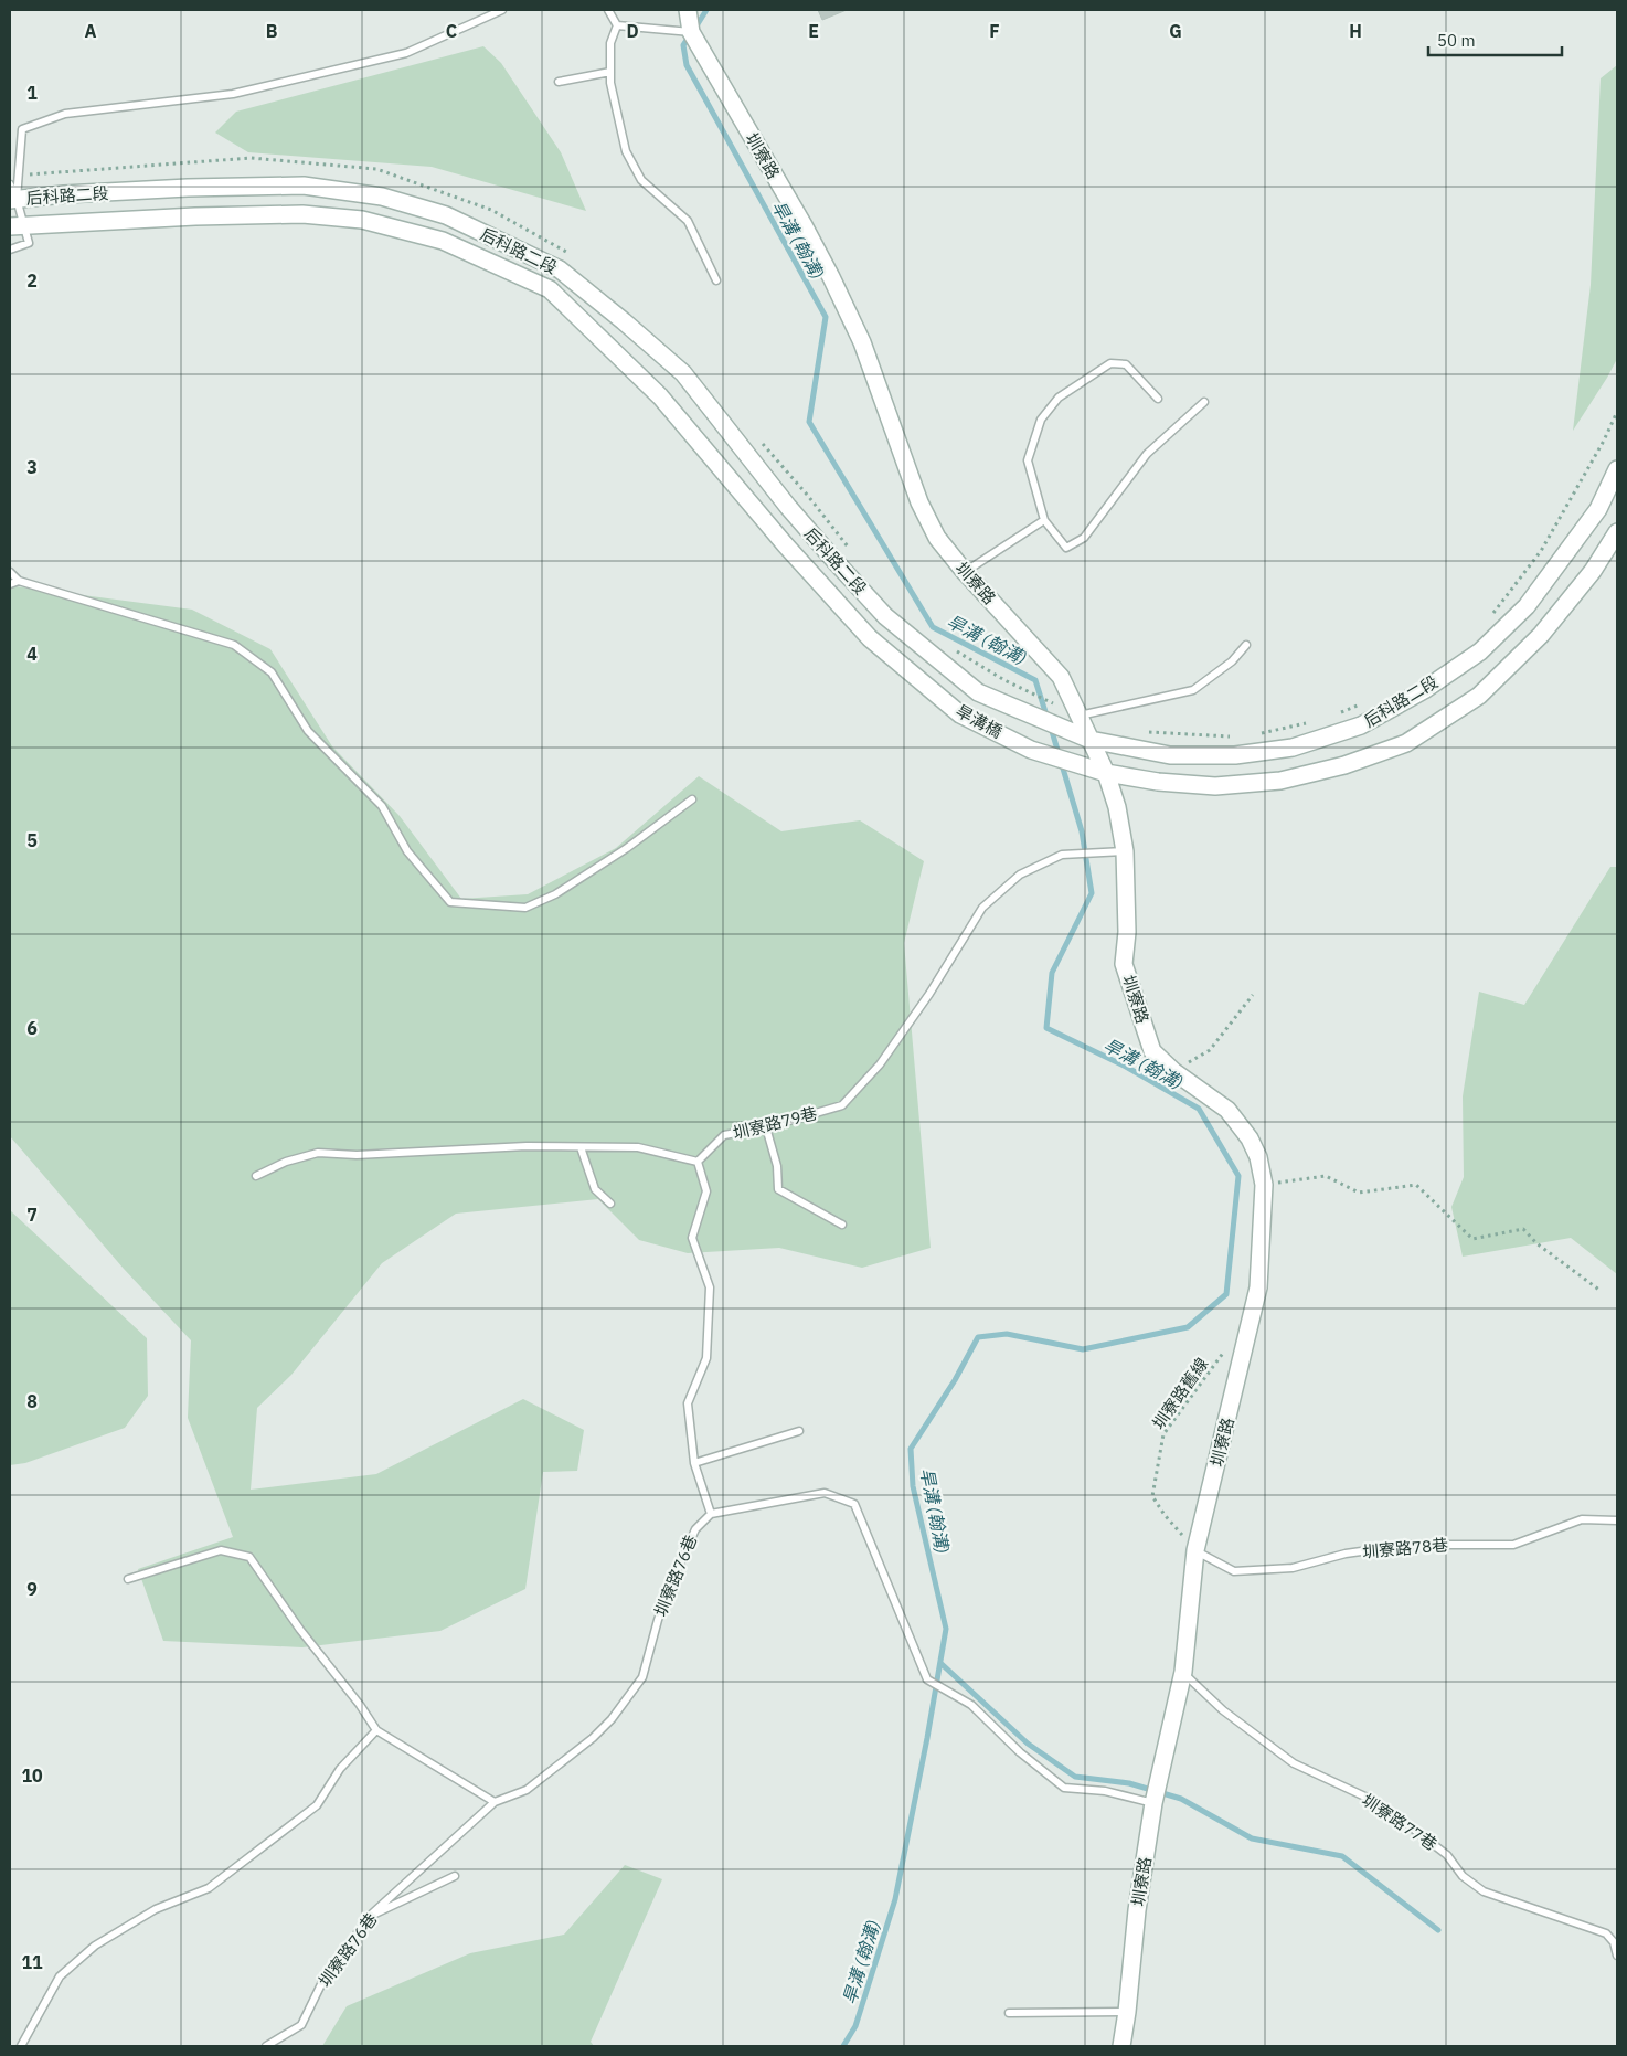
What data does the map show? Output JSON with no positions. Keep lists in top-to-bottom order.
{
  "streets": {
    "street": ["圳寮路", "后科路二段", "旱溝橋"],
    "lane": [
      "圳寮路79巷",
      "圳寮路78巷",
      "圳寮路76巷",
      "圳寮路77巷"
    ],
    "path": ["圳寮路舊線"]
  },
  "crossings": [
    ["圳寮路", "后科路二段"],
    ["圳寮路", "旱溝橋"],
    ["圳寮路", "圳寮路79巷"],
    ["圳寮路", "圳寮路舊線"],
    ["圳寮路", "圳寮路78巷"],
    ["圳寮路", "圳寮路77巷"],
    ["后科路二段", "旱溝橋"],
    ["圳寮路舊線", "圳寮路78巷"]
  ],
  "water": ["旱溝 (翰溝)"],
  "scale_bar": "50 m",
  "grid": {
    "columns": [
      "A",
      "B",
      "C",
      "D",
      "E",
      "F",
      "G",
      "H"
    ],
    "rows": [
      "1",
      "2",
      "3",
      "4",
      "5",
      "6",
      "7",
      "8",
      "9",
      "10",
      "11"
    ]
  }
}
